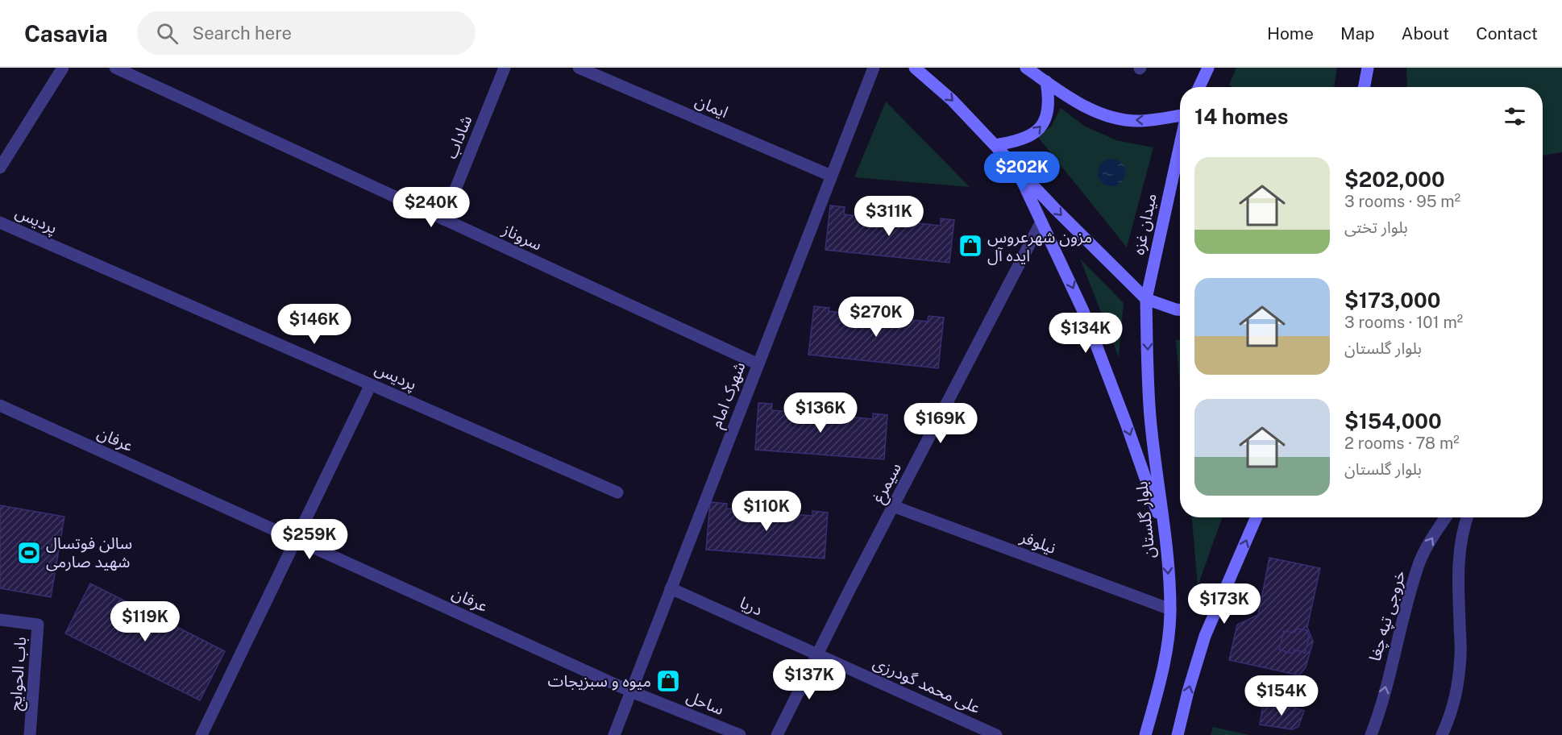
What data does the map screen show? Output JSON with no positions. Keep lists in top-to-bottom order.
{
  "streets": {
    "main road": ["میدان غزه", "بلوار گلستان"],
    "street": [
      "ایمان",
      "شاداب",
      "پردیس",
      "سروناز",
      "شهرک امام",
      "عرفان",
      "سیمرغ",
      "نیلوفر",
      "دریا",
      "خروجی تپه چغا",
      "باب الحوایج",
      "علی محمد گودرزی",
      "ساحل"
    ]
  },
  "crossings": [
    ["ایمان", "شهرک امام"],
    ["شاداب", "سروناز"],
    ["میدان غزه", "بلوار گلستان"],
    ["سروناز", "شهرک امام"],
    ["شهرک امام", "عرفان"],
    ["شهرک امام", "دریا"],
    ["شهرک امام", "ساحل"],
    ["عرفان", "ساحل"],
    ["سیمرغ", "نیلوفر"],
    ["سیمرغ", "دریا"],
    ["سیمرغ", "علی محمد گودرزی"],
    ["بلوار گلستان", "نیلوفر"],
    ["دریا", "علی محمد گودرزی"]
  ],
  "places": {
    "shop": ["مزون شهرعروس ایده آل", "میوه و سبزیجات"],
    "sports": ["سالن فوتسال شهید صارمی"]
  },
  "page": {
    "header": "Casavia",
    "search": "Search here",
    "nav": [
      "Home",
      "Map",
      "About",
      "Contact"
    ],
    "heading": "14 homes",
    "list": [
      {
        "name": "$202,000",
        "note": "3 rooms · 95 m² · بلوار تختی"
      },
      {
        "name": "$173,000",
        "note": "3 rooms · 101 m² · بلوار گلستان"
      },
      {
        "name": "$154,000",
        "note": "2 rooms · 78 m² · بلوار گلستان"
      }
    ],
    "price": [
      "$202K",
      "$240K",
      "$311K",
      "$270K",
      "$146K",
      "$134K",
      "$136K",
      "$169K",
      "$110K",
      "$259K",
      "$173K",
      "$119K",
      "$137K",
      "$154K"
    ]
  }
}
